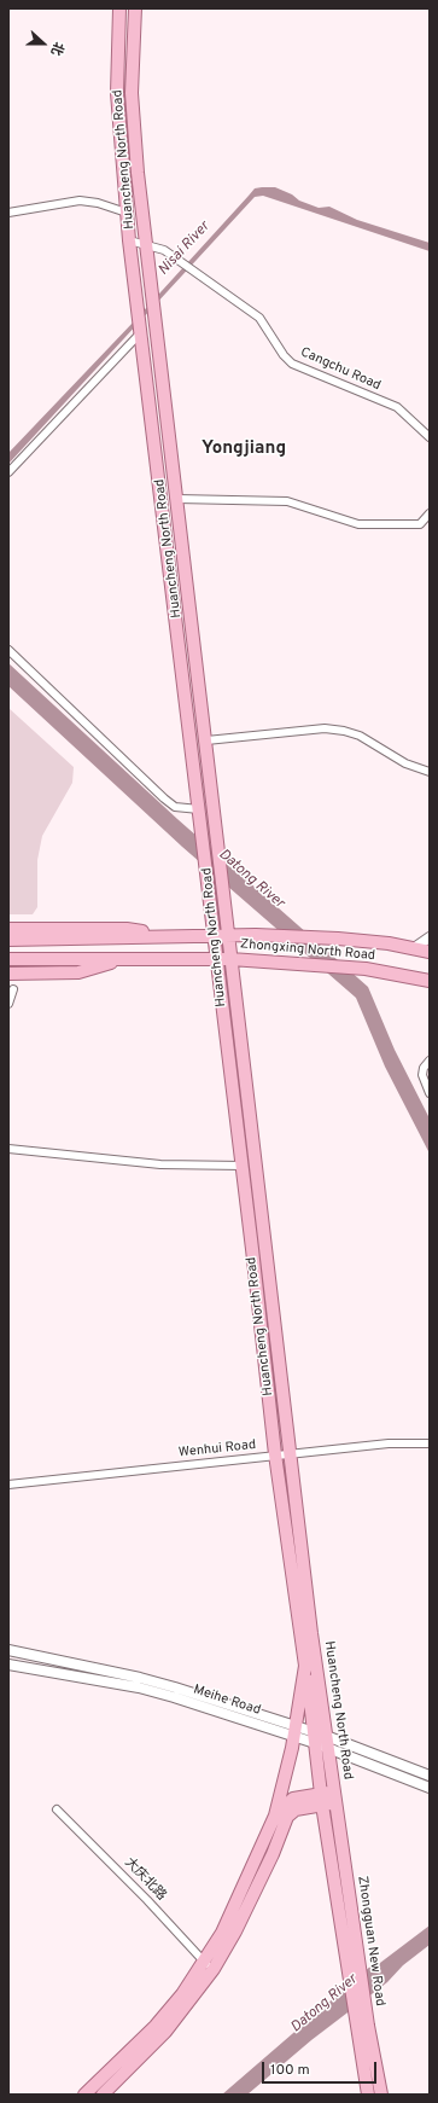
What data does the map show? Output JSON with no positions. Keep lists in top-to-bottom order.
{
  "streets": {
    "main road": ["Huancheng North Road", "Zhongxing North Road", "Zhongguan New Road"],
    "street": [
      "Cangchu Road",
      "Wenhui Road",
      "Meihe Road",
      "大庆北路"
    ]
  },
  "crossings": [
    ["Huancheng North Road", "Cangchu Road"],
    ["Huancheng North Road", "Zhongxing North Road"],
    ["Huancheng North Road", "Wenhui Road"],
    ["Huancheng North Road", "Meihe Road"],
    ["Huancheng North Road", "大庆北路"],
    ["Huancheng North Road", "Zhongguan New Road"]
  ],
  "districts": ["Yongjiang"],
  "water": ["Nisai River", "Datong River"],
  "scale_bar": "100 m",
  "north": "right"
}
